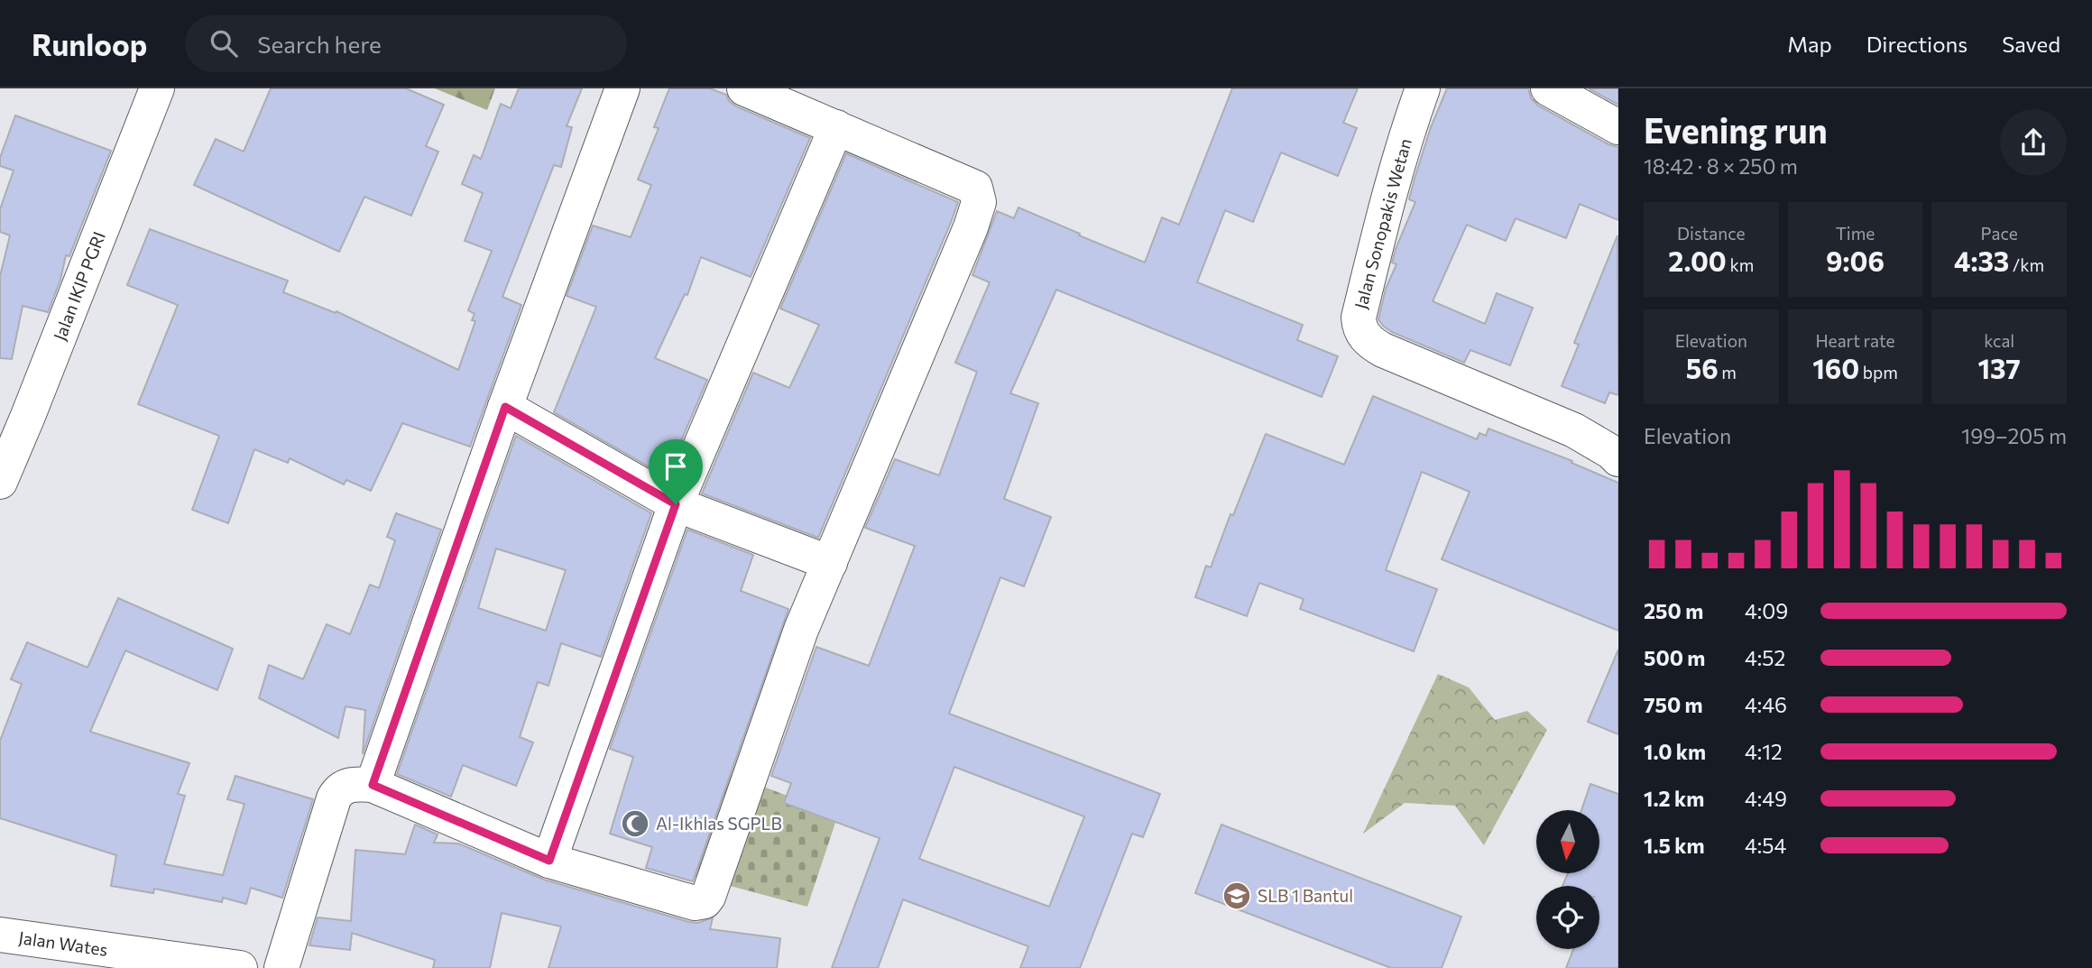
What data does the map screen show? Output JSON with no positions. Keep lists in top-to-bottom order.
{
  "streets": {
    "street": ["Jalan Sonopakis Wetan", "Jalan IKIP PGRI", "Jalan Wates"]
  },
  "places": {
    "mosque": ["Al-Ikhlas SGPLB"],
    "school or university": ["SLB 1 Bantul"]
  },
  "north": "bottom",
  "page": {
    "header": "Runloop",
    "search": "Search here",
    "nav": ["Map", "Directions", "Saved"],
    "heading": ["Evening run", "18:42 · 8 × 250 m"],
    "stats": [
      ["Distance", "2.00 km"],
      ["Time", "9:06"],
      ["Pace", "4:33 /km"],
      ["Elevation", "56 m"],
      ["Heart rate", "160 bpm"],
      ["kcal", "137"]
    ],
    "chart": ["Elevation", "199–205 m"],
    "list": [
      {
        "name": "250 m",
        "note": "4:09"
      },
      {
        "name": "500 m",
        "note": "4:52"
      },
      {
        "name": "750 m",
        "note": "4:46"
      },
      {
        "name": "1.0 km",
        "note": "4:12"
      },
      {
        "name": "1.2 km",
        "note": "4:49"
      },
      {
        "name": "1.5 km",
        "note": "4:54"
      }
    ]
  }
}
